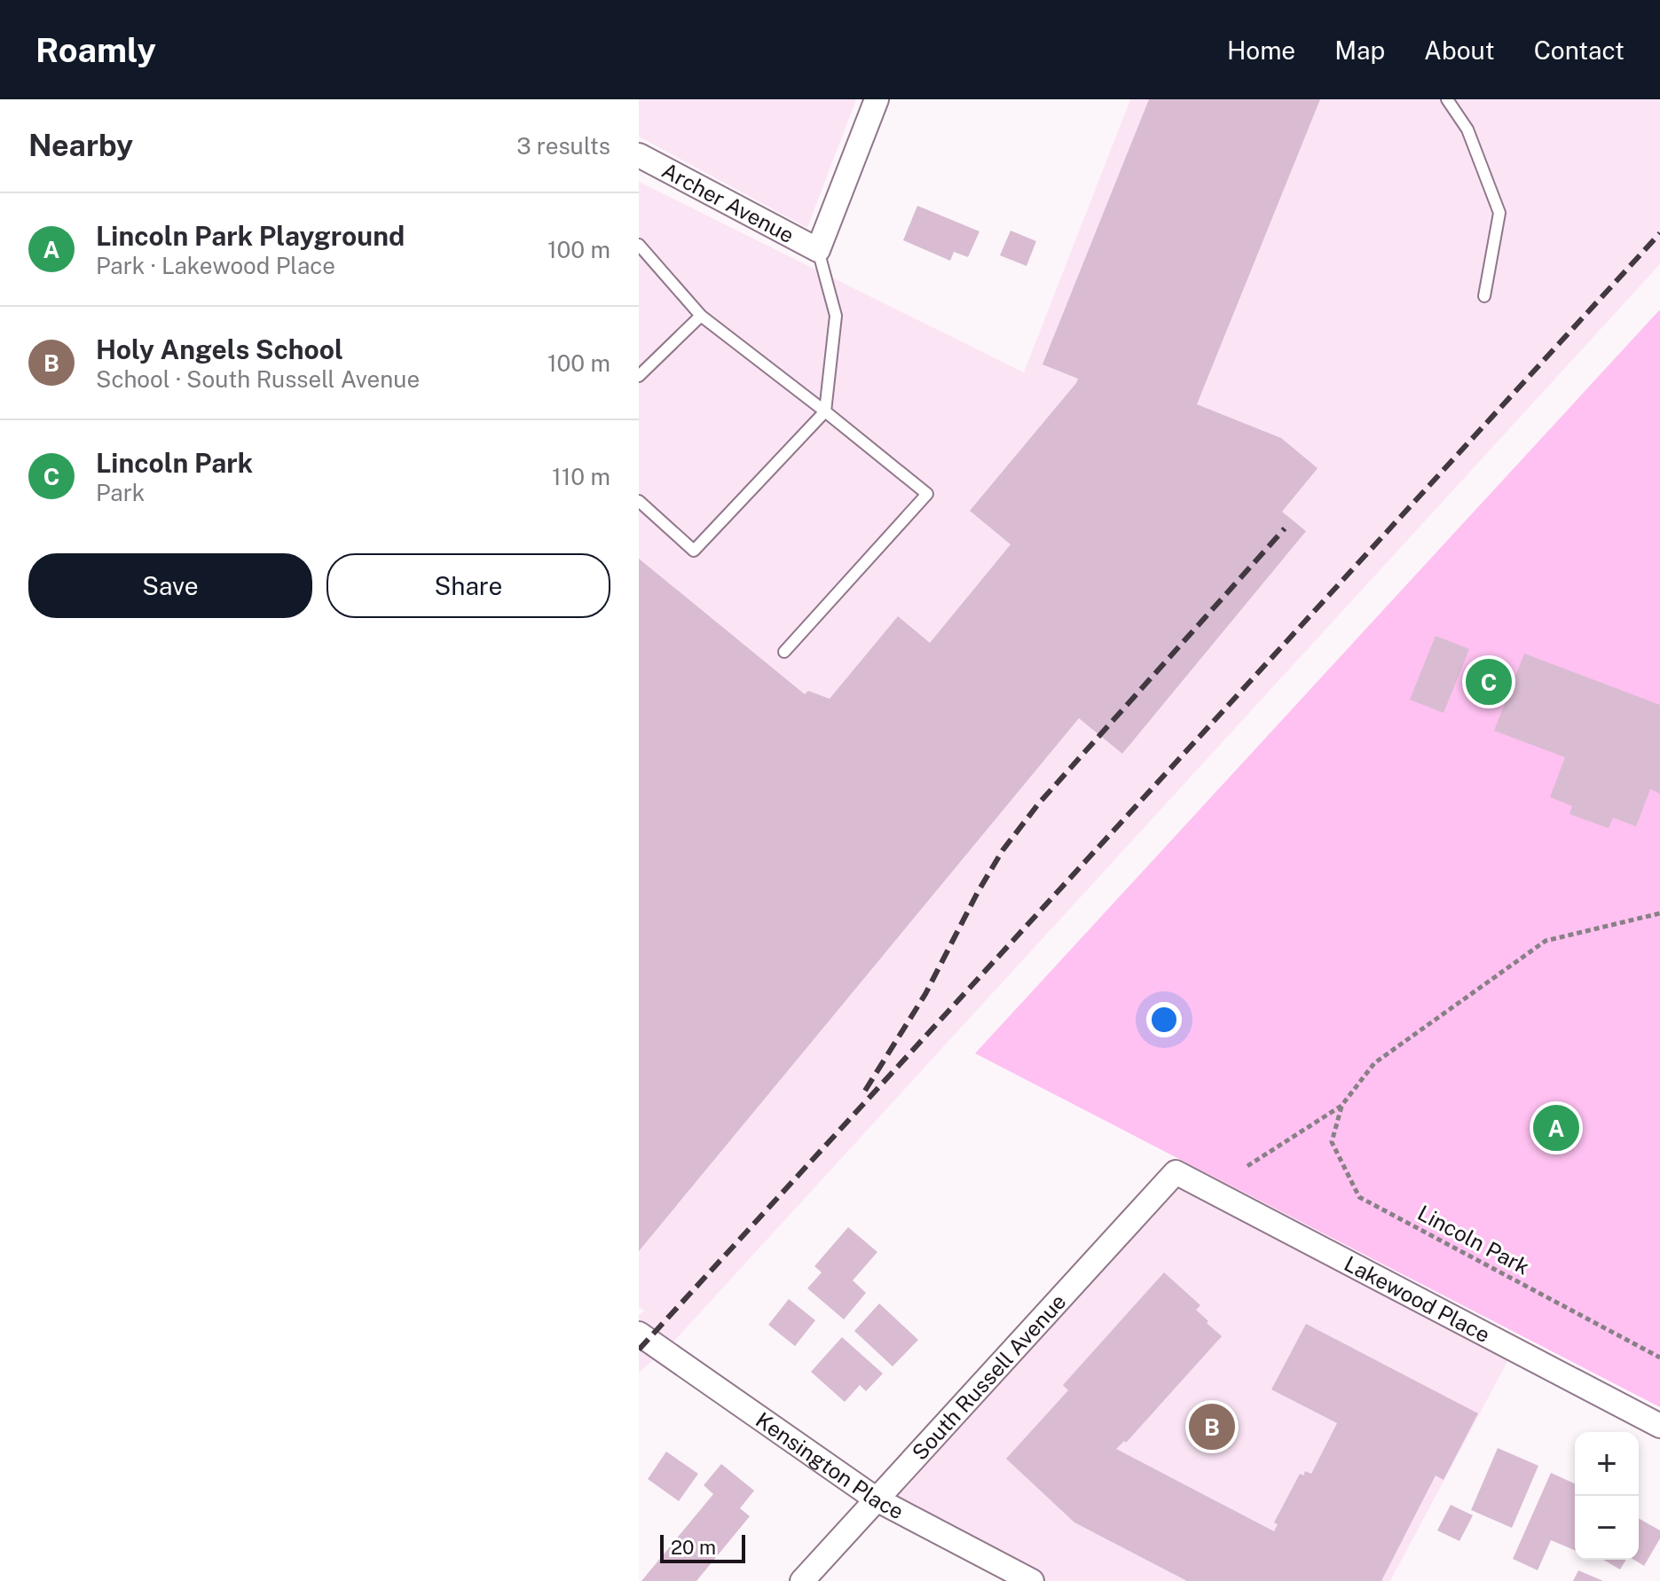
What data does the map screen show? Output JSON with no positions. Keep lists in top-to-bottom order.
{
  "streets": {
    "street": [
      "Archer Avenue",
      "Lakewood Place",
      "South Russell Avenue",
      "Kensington Place"
    ],
    "path": ["Lincoln Park"]
  },
  "crossings": [
    ["Lakewood Place", "South Russell Avenue"],
    ["South Russell Avenue", "Kensington Place"]
  ],
  "scale_bar": "20 m",
  "page": {
    "header": "Roamly",
    "nav": [
      "Home",
      "Map",
      "About",
      "Contact"
    ],
    "heading": ["Nearby", "3 results"],
    "list": [
      {
        "mark": "A",
        "name": "Lincoln Park Playground",
        "note": "Park · Lakewood Place",
        "value": "100 m"
      },
      {
        "mark": "B",
        "name": "Holy Angels School",
        "note": "School · South Russell Avenue",
        "value": "100 m"
      },
      {
        "mark": "C",
        "name": "Lincoln Park",
        "note": "Park",
        "value": "110 m"
      }
    ],
    "buttons": ["Save", "Share"],
    "pins": ["C", "A", "B"],
    "map_buttons": ["+", "−"],
    "scale": "20 m"
  }
}
